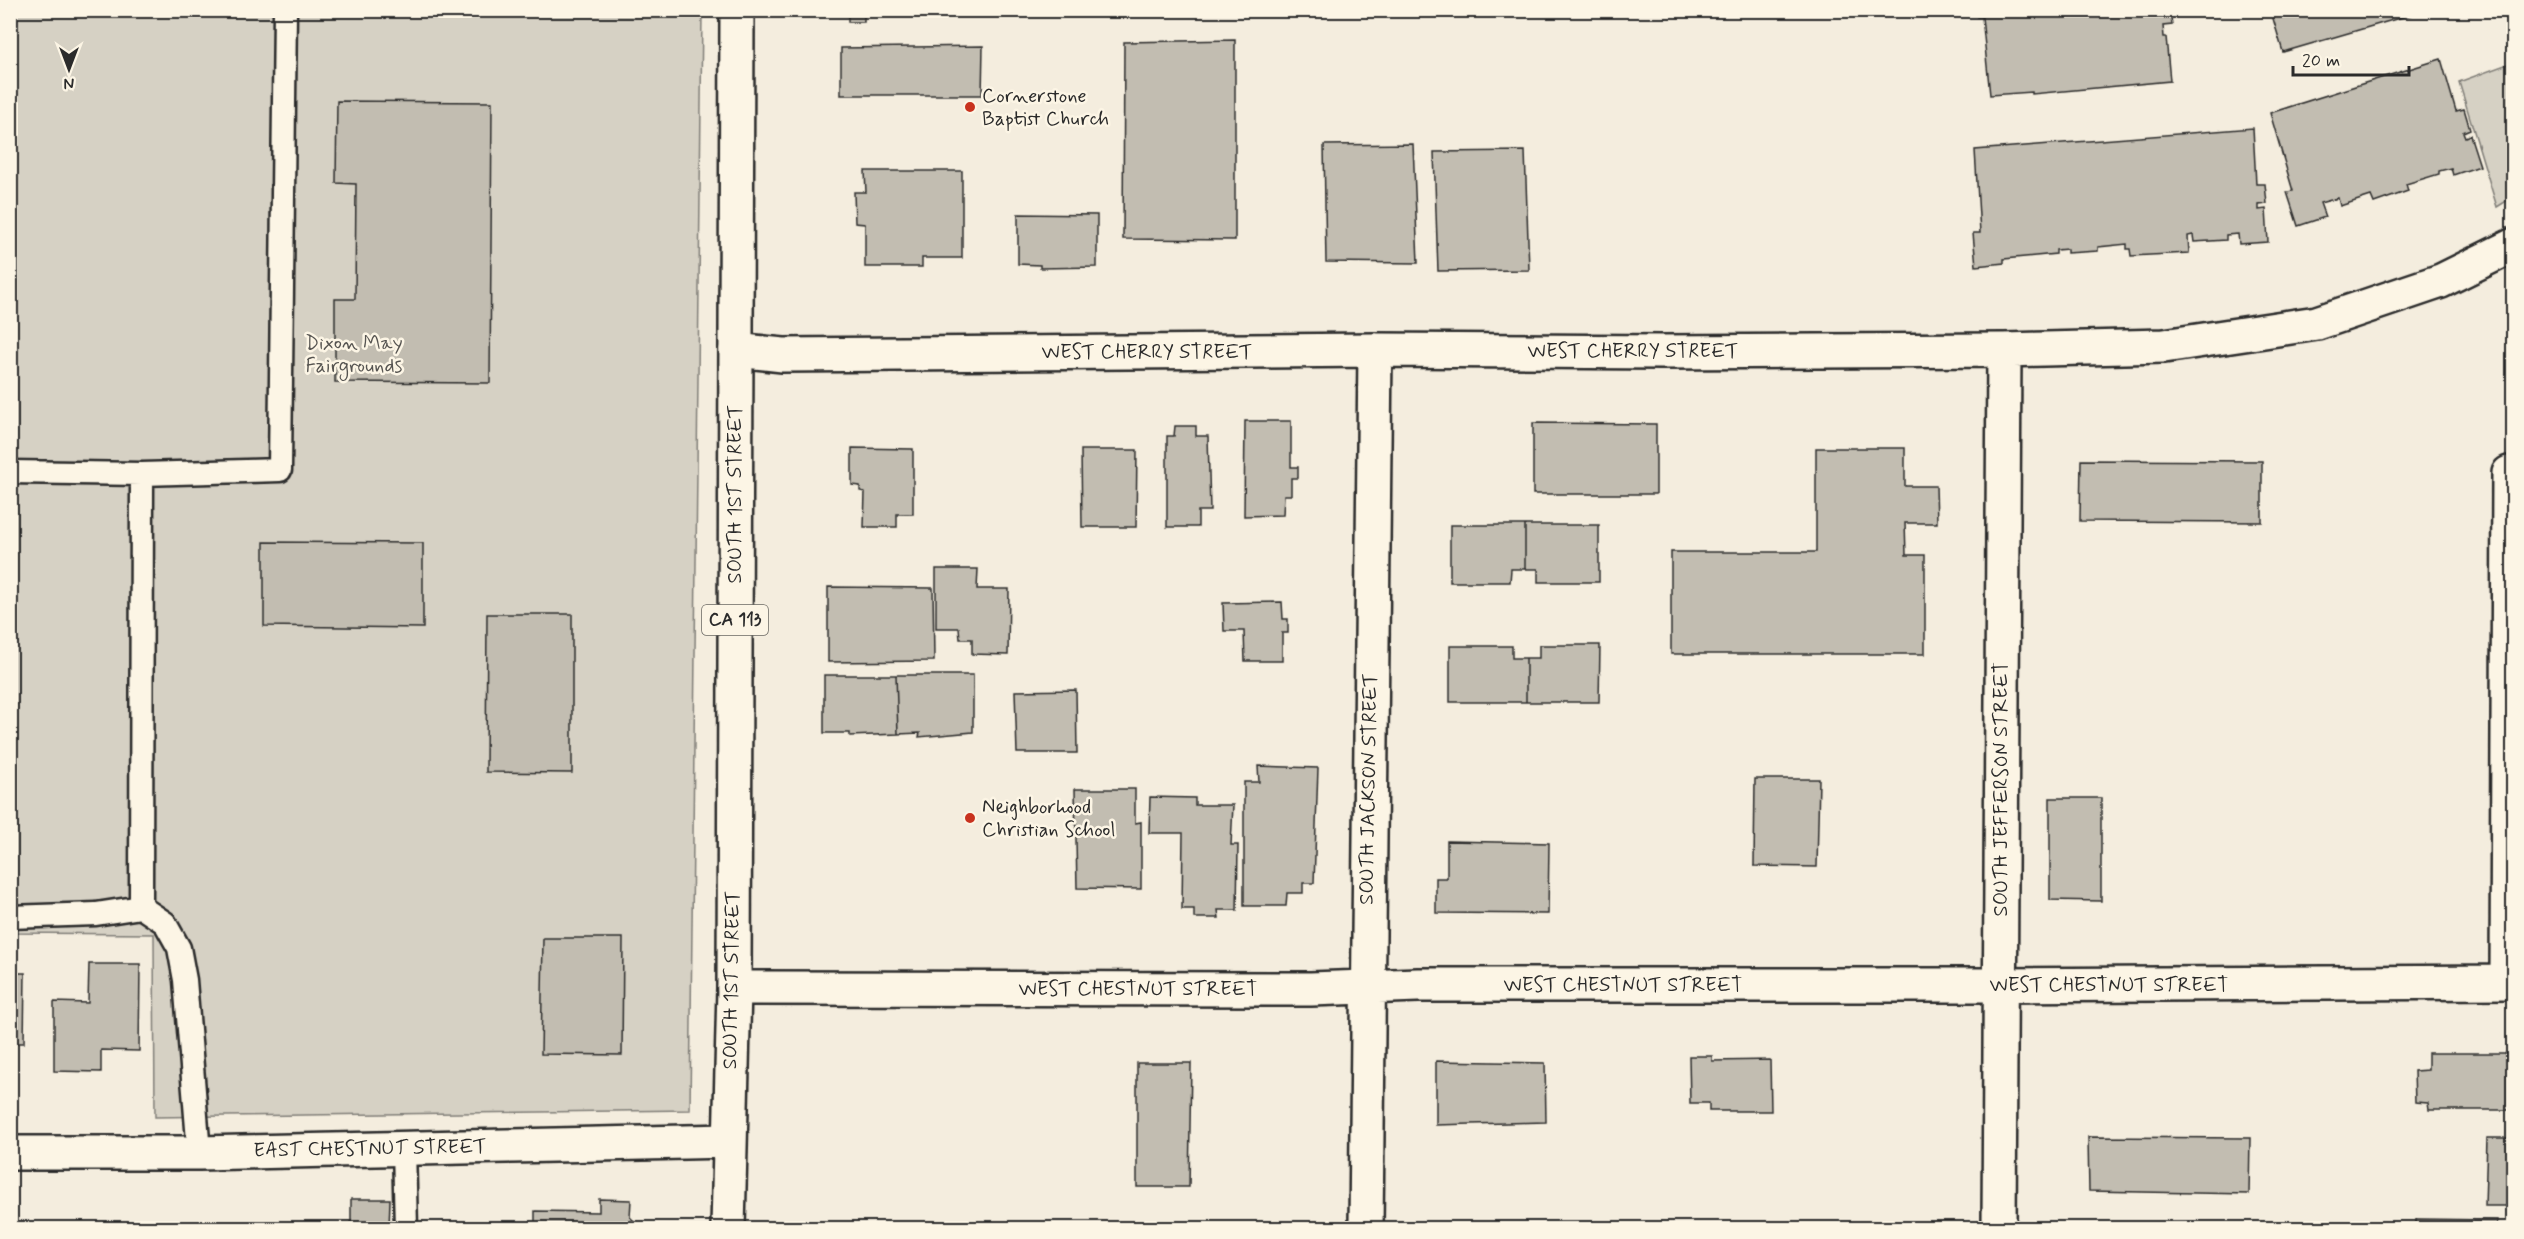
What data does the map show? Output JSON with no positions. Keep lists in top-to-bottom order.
{
  "streets": {
    "street": [
      "WEST CHERRY STREET",
      "SOUTH 1ST STREET",
      "CA 113",
      "SOUTH JACKSON STREET",
      "SOUTH JEFFERSON STREET",
      "WEST CHESTNUT STREET",
      "EAST CHESTNUT STREET"
    ]
  },
  "crossings": [
    ["WEST CHERRY STREET", "SOUTH 1ST STREET"],
    ["WEST CHERRY STREET", "SOUTH JACKSON STREET"],
    ["WEST CHERRY STREET", "SOUTH JEFFERSON STREET"],
    ["SOUTH 1ST STREET", "WEST CHESTNUT STREET"],
    ["SOUTH 1ST STREET", "EAST CHESTNUT STREET"],
    ["SOUTH JACKSON STREET", "WEST CHESTNUT STREET"],
    ["SOUTH JEFFERSON STREET", "WEST CHESTNUT STREET"]
  ],
  "parks": ["Dixon May Fairgrounds"],
  "places": ["Cornerstone Baptist Church", "Neighborhood Christian School"],
  "scale_bar": "20 m",
  "north": "bottom"
}
